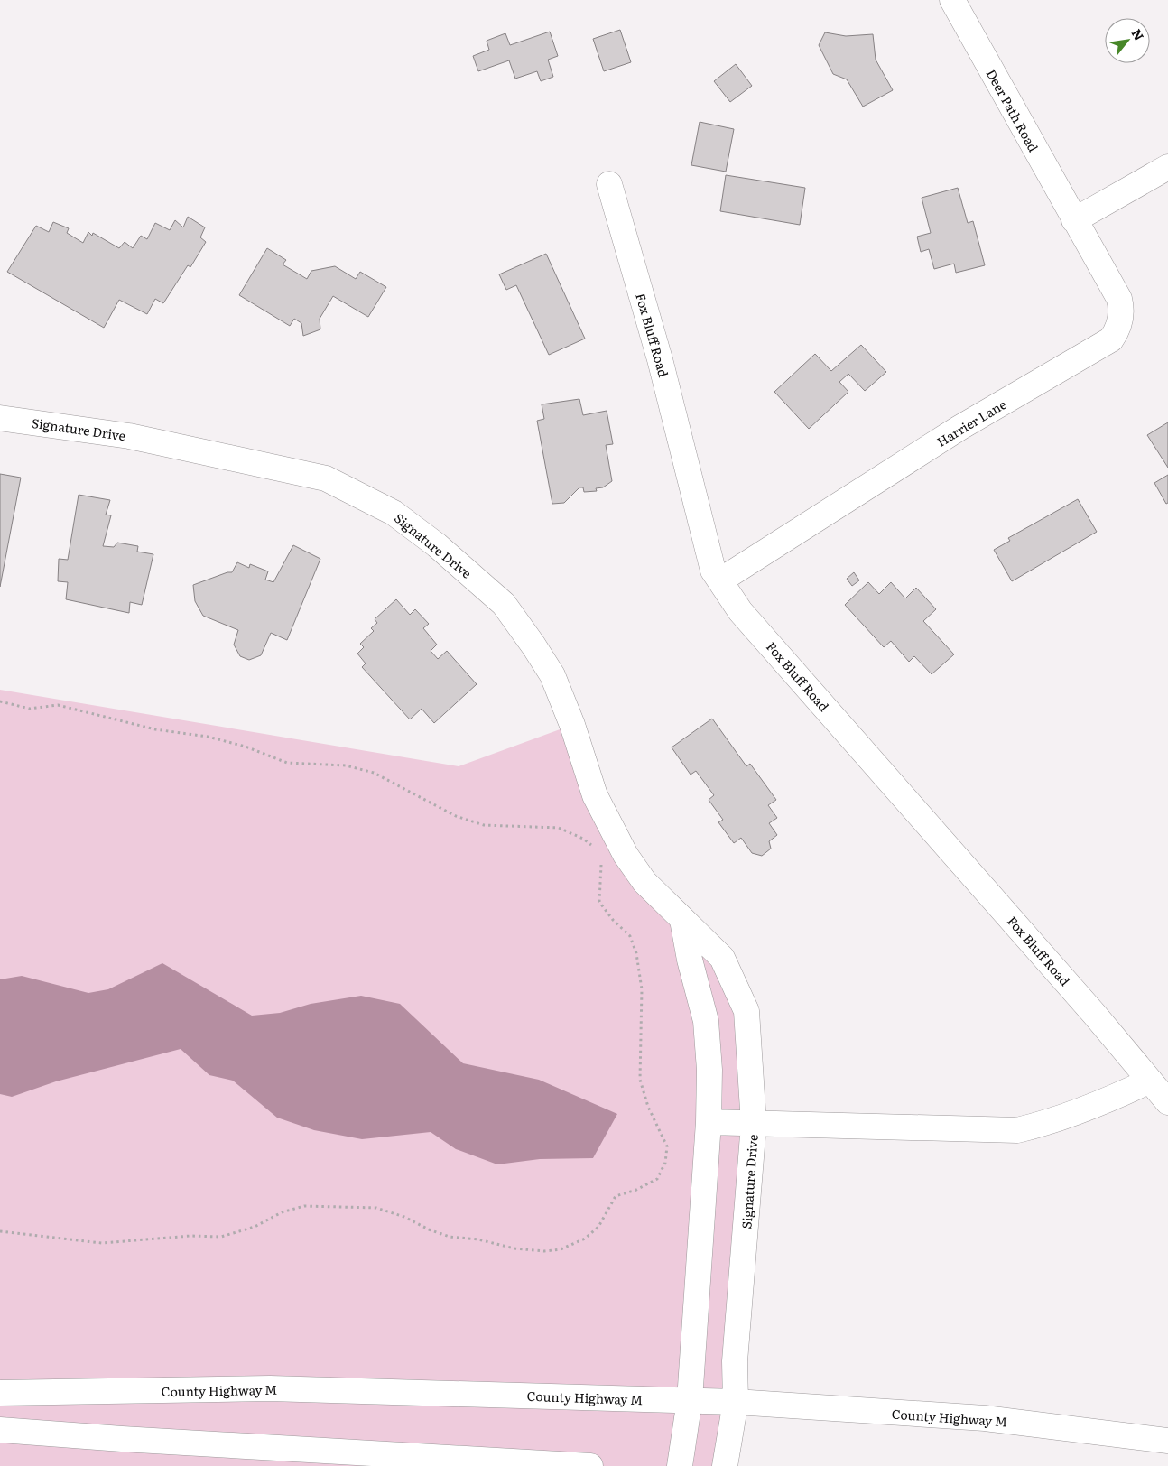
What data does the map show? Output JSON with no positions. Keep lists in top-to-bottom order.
{
  "streets": {
    "street": [
      "Deer Path Road",
      "Fox Bluff Road",
      "Harrier Lane",
      "Signature Drive",
      "County Highway M"
    ]
  },
  "crossings": [
    ["Deer Path Road", "Harrier Lane"],
    ["Fox Bluff Road", "Harrier Lane"],
    ["Signature Drive", "County Highway M"]
  ],
  "north": "top right"
}
